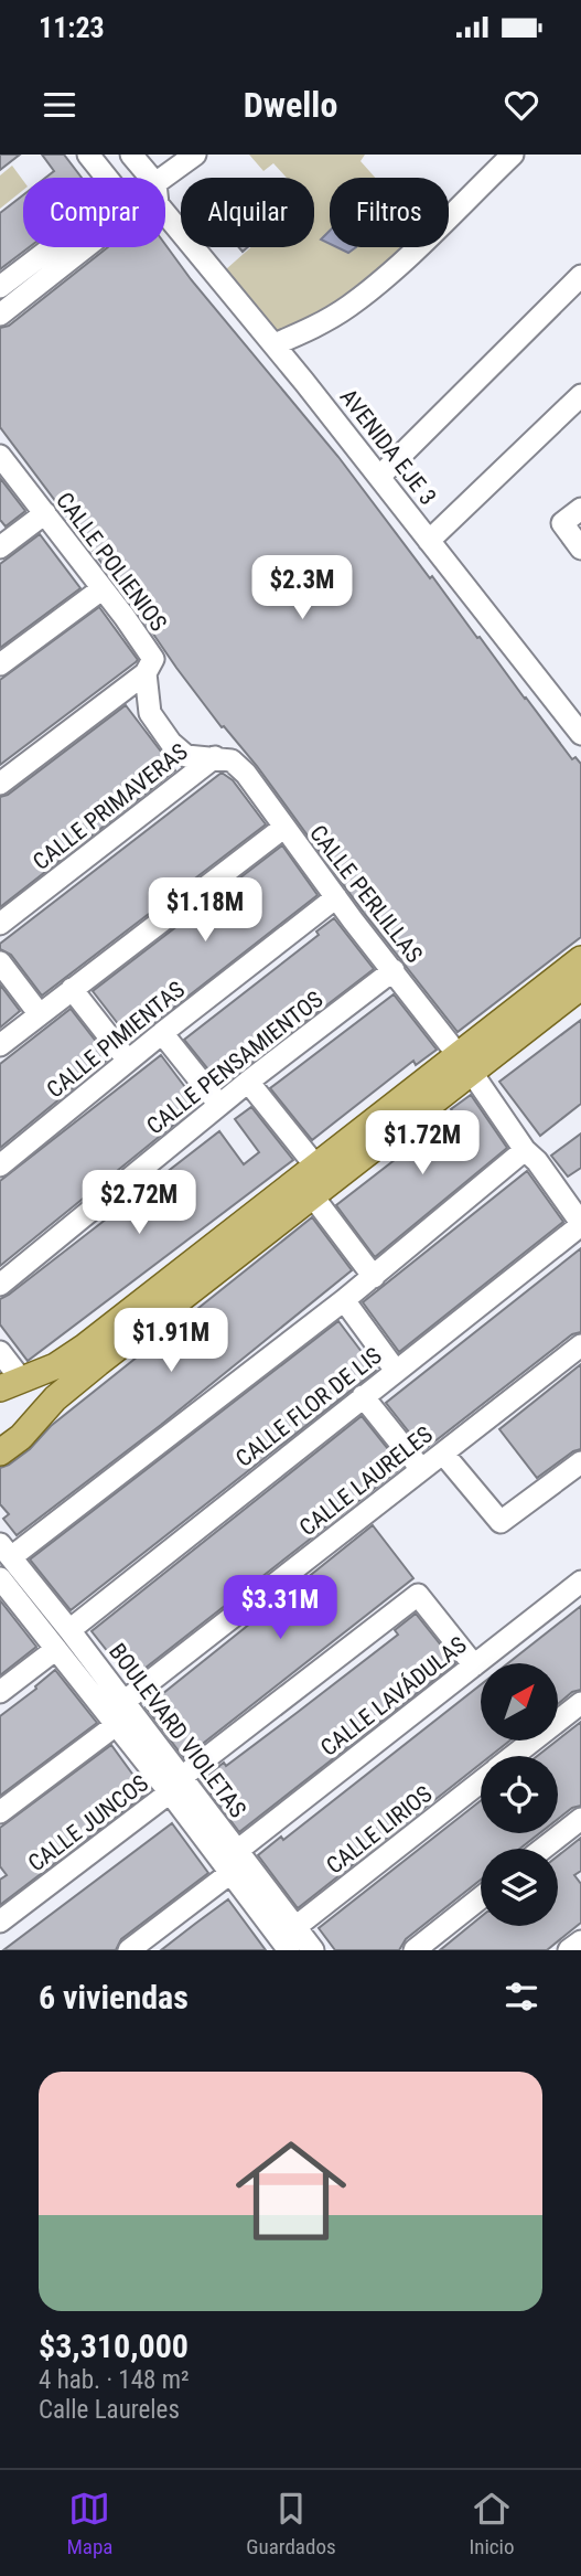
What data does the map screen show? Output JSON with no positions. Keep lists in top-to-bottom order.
{
  "streets": {
    "street": [
      "AVENIDA EJE 3",
      "CALLE POLIENIOS",
      "CALLE PRIMAVERAS",
      "CALLE PERLILLAS",
      "CALLE PIMIENTAS",
      "CALLE PENSAMIENTOS",
      "CALLE FLOR DE LIS",
      "CALLE LAURELES",
      "CALLE LAVÁDULAS",
      "BOULEVARD VIOLETAS",
      "CALLE JUNCOS",
      "CALLE LIRIOS"
    ]
  },
  "crossings": [
    ["CALLE POLIENIOS", "CALLE PRIMAVERAS"],
    ["CALLE POLIENIOS", "CALLE PERLILLAS"],
    ["CALLE PRIMAVERAS", "CALLE PERLILLAS"],
    ["CALLE PERLILLAS", "CALLE PIMIENTAS"],
    ["CALLE PERLILLAS", "CALLE PENSAMIENTOS"],
    ["CALLE PERLILLAS", "CALLE FLOR DE LIS"],
    ["CALLE FLOR DE LIS", "BOULEVARD VIOLETAS"],
    ["CALLE LAURELES", "BOULEVARD VIOLETAS"],
    ["CALLE LAVÁDULAS", "BOULEVARD VIOLETAS"],
    ["CALLE LAVÁDULAS", "CALLE JUNCOS"],
    ["BOULEVARD VIOLETAS", "CALLE JUNCOS"],
    ["BOULEVARD VIOLETAS", "CALLE LIRIOS"]
  ],
  "north": "top right",
  "page": {
    "status": "11:23",
    "header": "Dwello",
    "chip": ["Comprar", "Alquilar", "Filtros"],
    "price": [
      "$2.3M",
      "$1.18M",
      "$1.72M",
      "$2.72M",
      "$1.91M",
      "$3.31M"
    ],
    "heading": "6 viviendas",
    "list": [
      {
        "name": "$3,310,000",
        "note": "4 hab. · 148 m² · Calle Laureles"
      }
    ],
    "tabs": ["Mapa", "Guardados", "Inicio"]
  }
}
